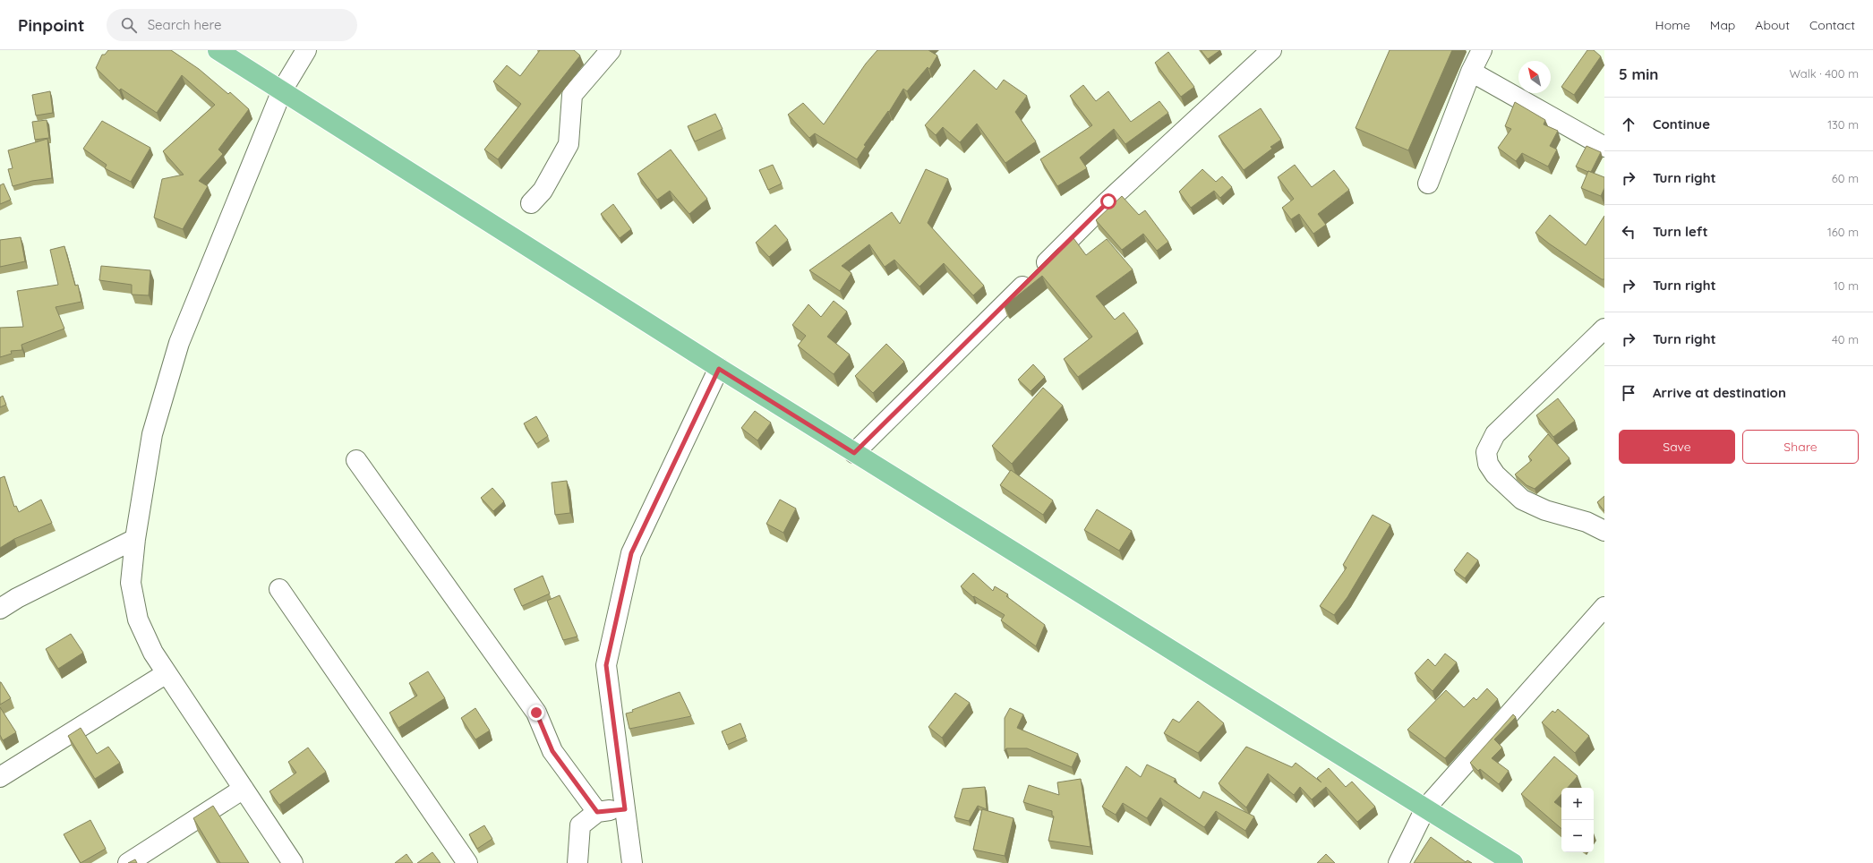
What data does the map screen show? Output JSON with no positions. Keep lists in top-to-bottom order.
{
  "north": "top left",
  "page": {
    "header": "Pinpoint",
    "search": "Search here",
    "nav": [
      "Home",
      "Map",
      "About",
      "Contact"
    ],
    "heading": ["5 min", "Walk · 400 m"],
    "list": [
      ["Continue", "130 m"],
      ["Turn right", "60 m"],
      ["Turn left", "160 m"],
      ["Turn right", "10 m"],
      ["Turn right", "40 m"],
      "Arrive at destination"
    ],
    "buttons": ["Save", "Share"],
    "map_buttons": ["+", "−"]
  }
}
